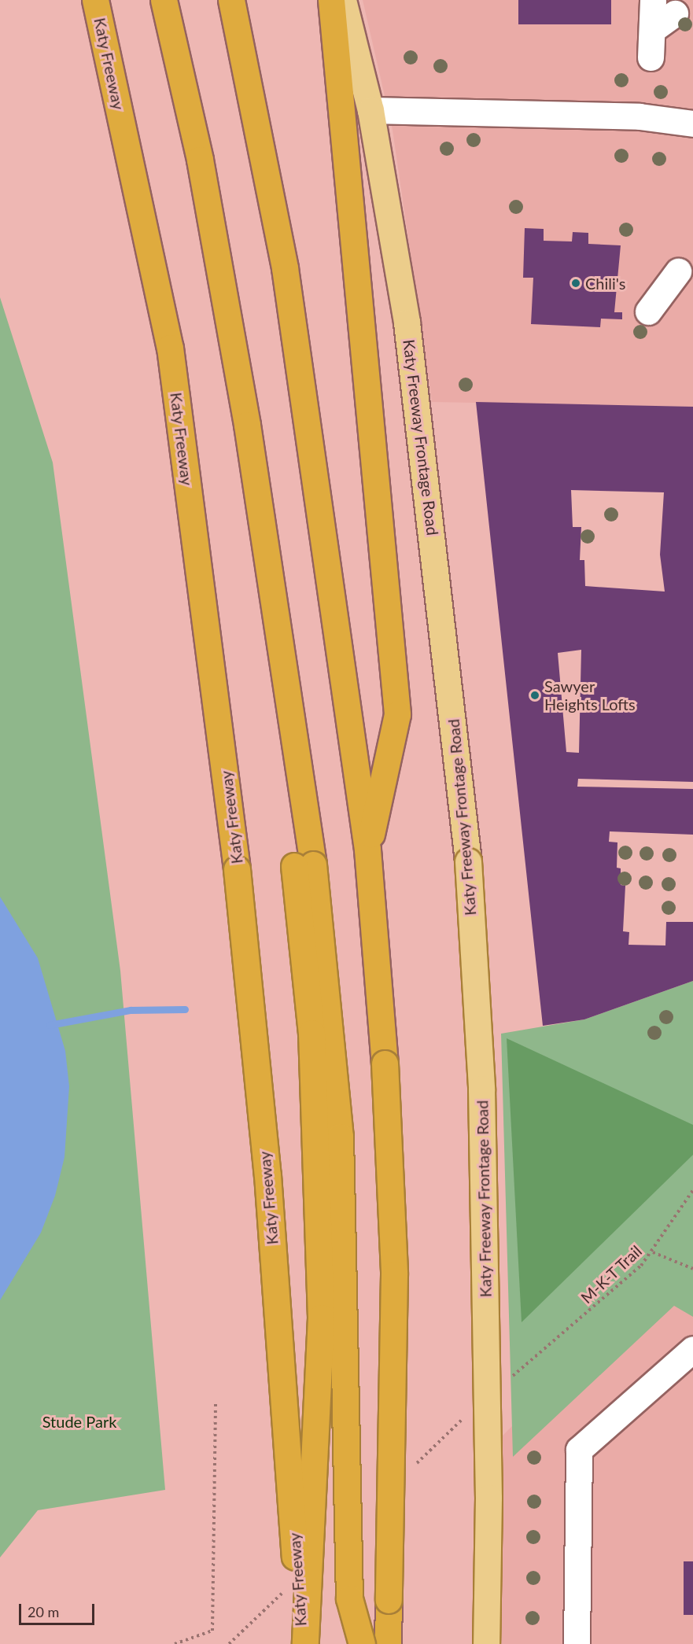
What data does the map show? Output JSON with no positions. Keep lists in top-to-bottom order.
{
  "streets": {
    "highway": ["Katy Freeway"],
    "main road": ["Katy Freeway Frontage Road"],
    "path": ["M-K-T Trail"]
  },
  "parks": ["Stude Park"],
  "places": ["Chili's", "Sawyer Heights Lofts"],
  "scale_bar": "20 m"
}
